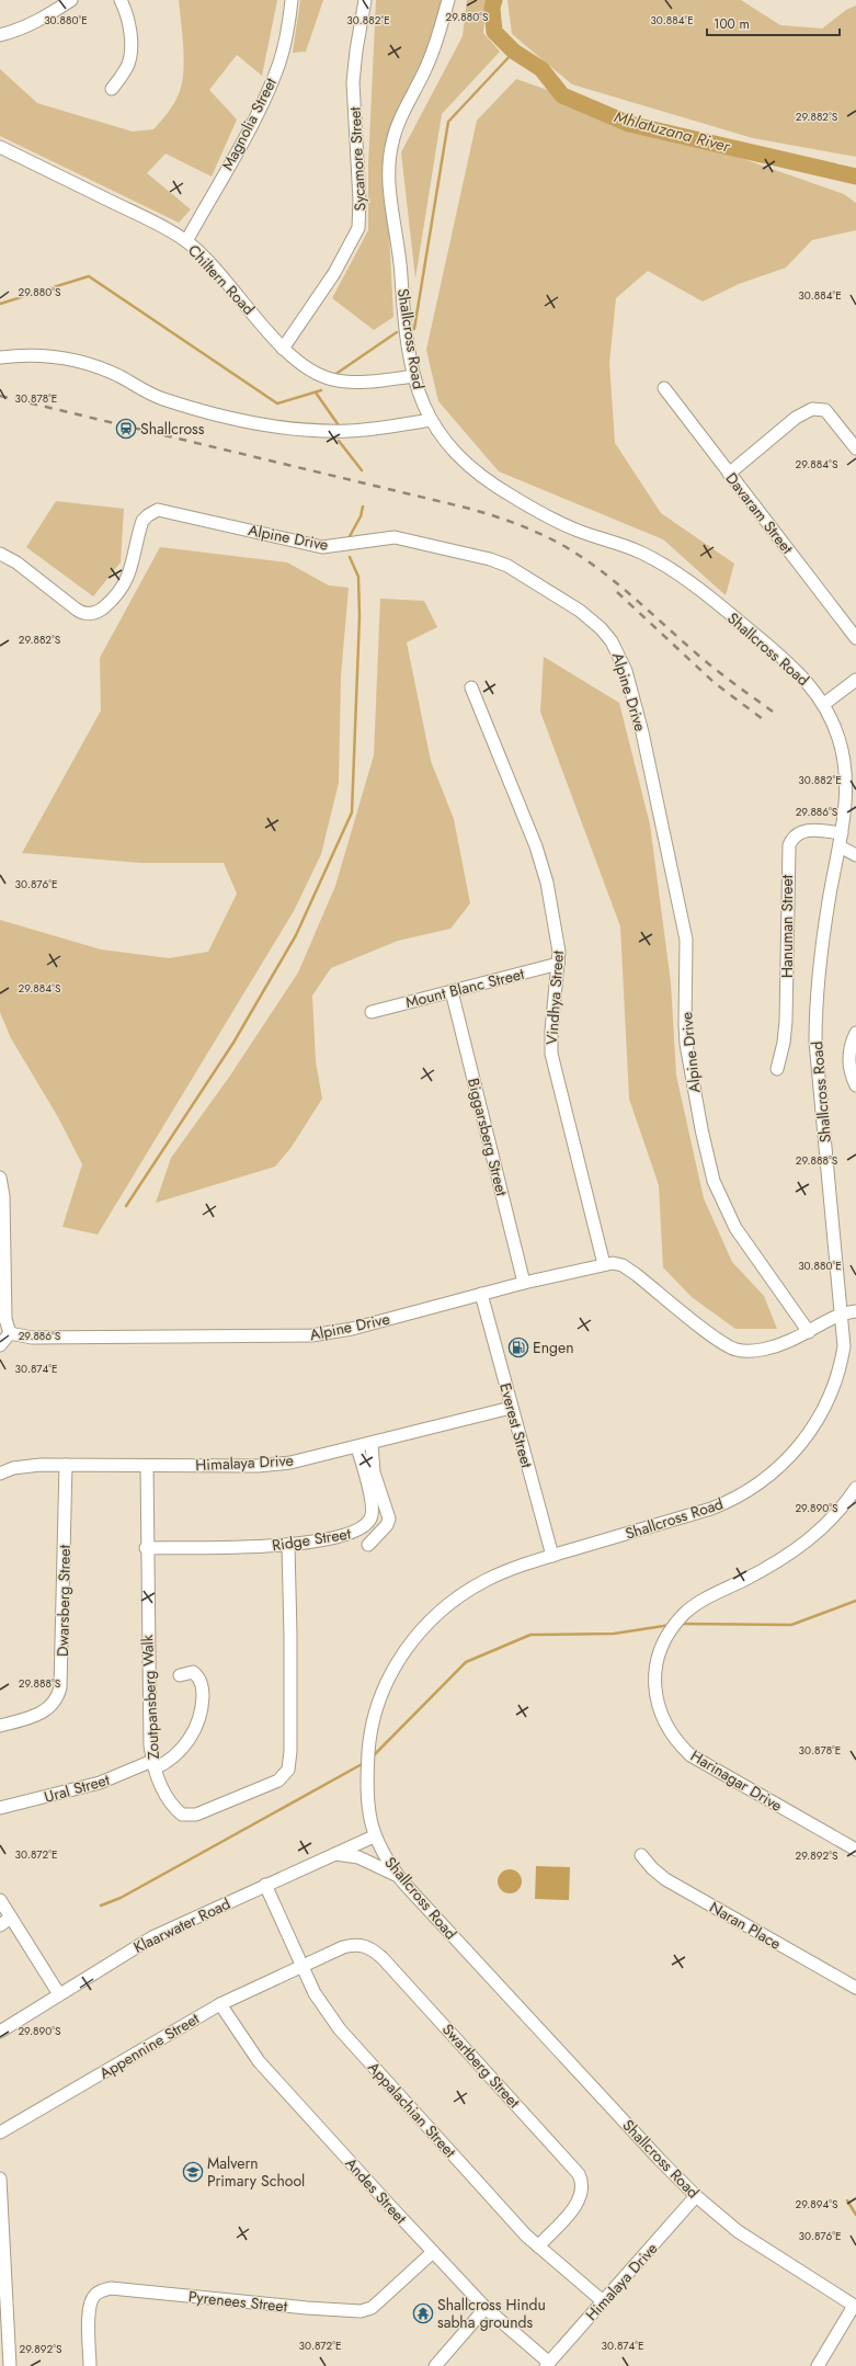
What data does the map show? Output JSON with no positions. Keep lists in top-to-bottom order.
{
  "streets": {
    "street": [
      "Magnolia Street",
      "Sycamore Street",
      "Chiltern Road",
      "Shallcross Road",
      "Davaram Street",
      "Alpine Drive",
      "Hanuman Street",
      "Mount Blanc Street",
      "Vindhya Street",
      "Biggarsberg Street",
      "Everest Street",
      "Himalaya Drive",
      "Ridge Street",
      "Dwarsberg Street",
      "Zoutpansberg Walk",
      "Harinagar Drive",
      "Ural Street",
      "Klaarwater Road",
      "Naran Place",
      "Appennine Street",
      "Swartberg Street",
      "Appalachian Street",
      "Andes Street",
      "Pyrenees Street"
    ]
  },
  "crossings": [
    ["Magnolia Street", "Chiltern Road"],
    ["Sycamore Street", "Chiltern Road"],
    ["Chiltern Road", "Shallcross Road"],
    ["Shallcross Road", "Alpine Drive"],
    ["Shallcross Road", "Hanuman Street"],
    ["Shallcross Road", "Everest Street"],
    ["Shallcross Road", "Himalaya Drive"],
    ["Shallcross Road", "Klaarwater Road"],
    ["Alpine Drive", "Vindhya Street"],
    ["Alpine Drive", "Biggarsberg Street"],
    ["Alpine Drive", "Everest Street"],
    ["Mount Blanc Street", "Vindhya Street"],
    ["Mount Blanc Street", "Biggarsberg Street"],
    ["Everest Street", "Himalaya Drive"],
    ["Himalaya Drive", "Ridge Street"],
    ["Himalaya Drive", "Dwarsberg Street"],
    ["Himalaya Drive", "Zoutpansberg Walk"],
    ["Himalaya Drive", "Appalachian Street"],
    ["Himalaya Drive", "Andes Street"],
    ["Ridge Street", "Zoutpansberg Walk"],
    ["Zoutpansberg Walk", "Ural Street"],
    ["Klaarwater Road", "Appalachian Street"],
    ["Appennine Street", "Swartberg Street"],
    ["Appennine Street", "Appalachian Street"],
    ["Appennine Street", "Andes Street"],
    ["Swartberg Street", "Appalachian Street"],
    ["Andes Street", "Pyrenees Street"]
  ],
  "water": ["Mhlatuzana River"],
  "places": {
    "station": ["Shallcross"],
    "fuel station": ["Engen"],
    "school or university": ["Malvern Primary School"],
    "temple": ["Shallcross Hindu sabha grounds"]
  },
  "scale_bar": "100 m",
  "coordinates": [
    "29.880°S",
    "30.882°E",
    "30.880°E",
    "30.884°E",
    "29.882°S",
    "30.878°E",
    "29.884°S",
    "29.886°S",
    "30.876°E",
    "29.888°S",
    "30.874°E",
    "29.890°S",
    "30.872°E",
    "29.892°S",
    "29.894°S"
  ]
}
